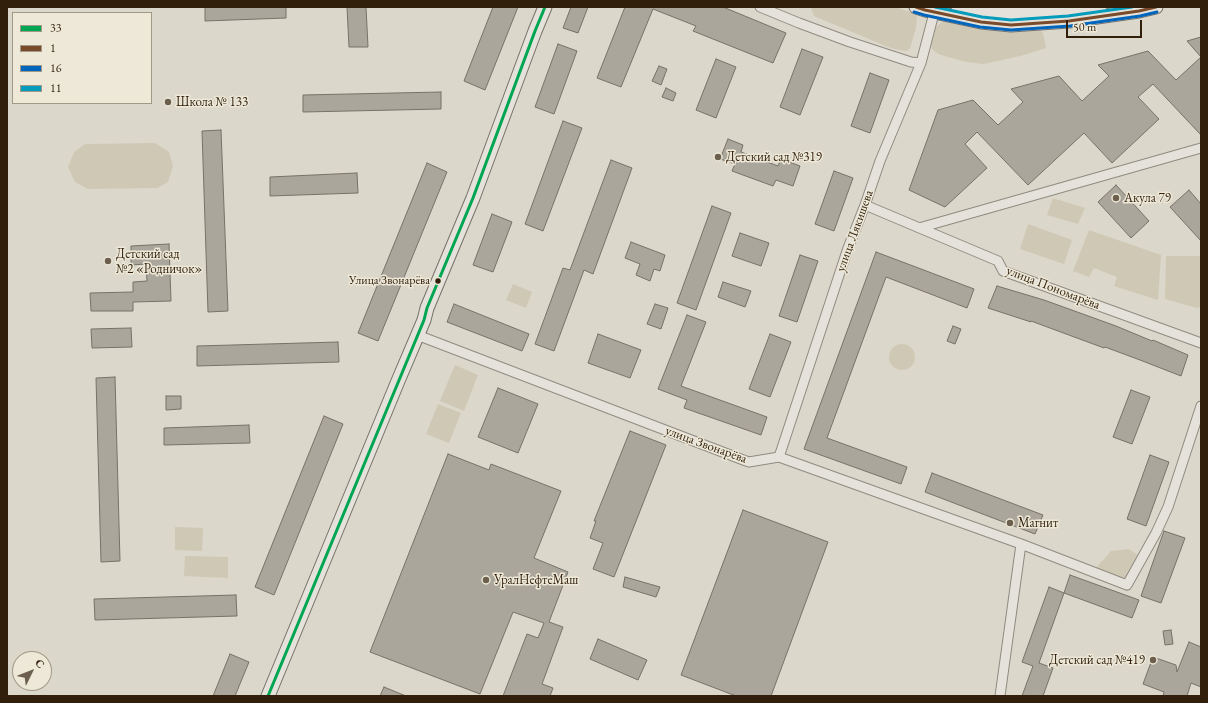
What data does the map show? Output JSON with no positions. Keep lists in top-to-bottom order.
{
  "streets": {
    "street": ["улица Лякишева", "улица Пономарёва", "улица Звонарёва"]
  },
  "crossings": [
    ["улица Лякишева", "улица Пономарёва"],
    ["улица Лякишева", "улица Звонарёва"]
  ],
  "places": [
    "Школа № 133",
    "Детский сад №319",
    "Акула 79",
    "Детский сад №2 «Родничок»",
    "Улица Звонарёва",
    "Магнит",
    "УралНефтеМаш",
    "Детский сад №419"
  ],
  "lines": [
    "transit line 33",
    "transit line 1",
    "transit line 11",
    "transit line 16"
  ],
  "legend": [
    "33",
    "1",
    "16",
    "11"
  ],
  "scale_bar": "50 m",
  "north": "top right"
}
